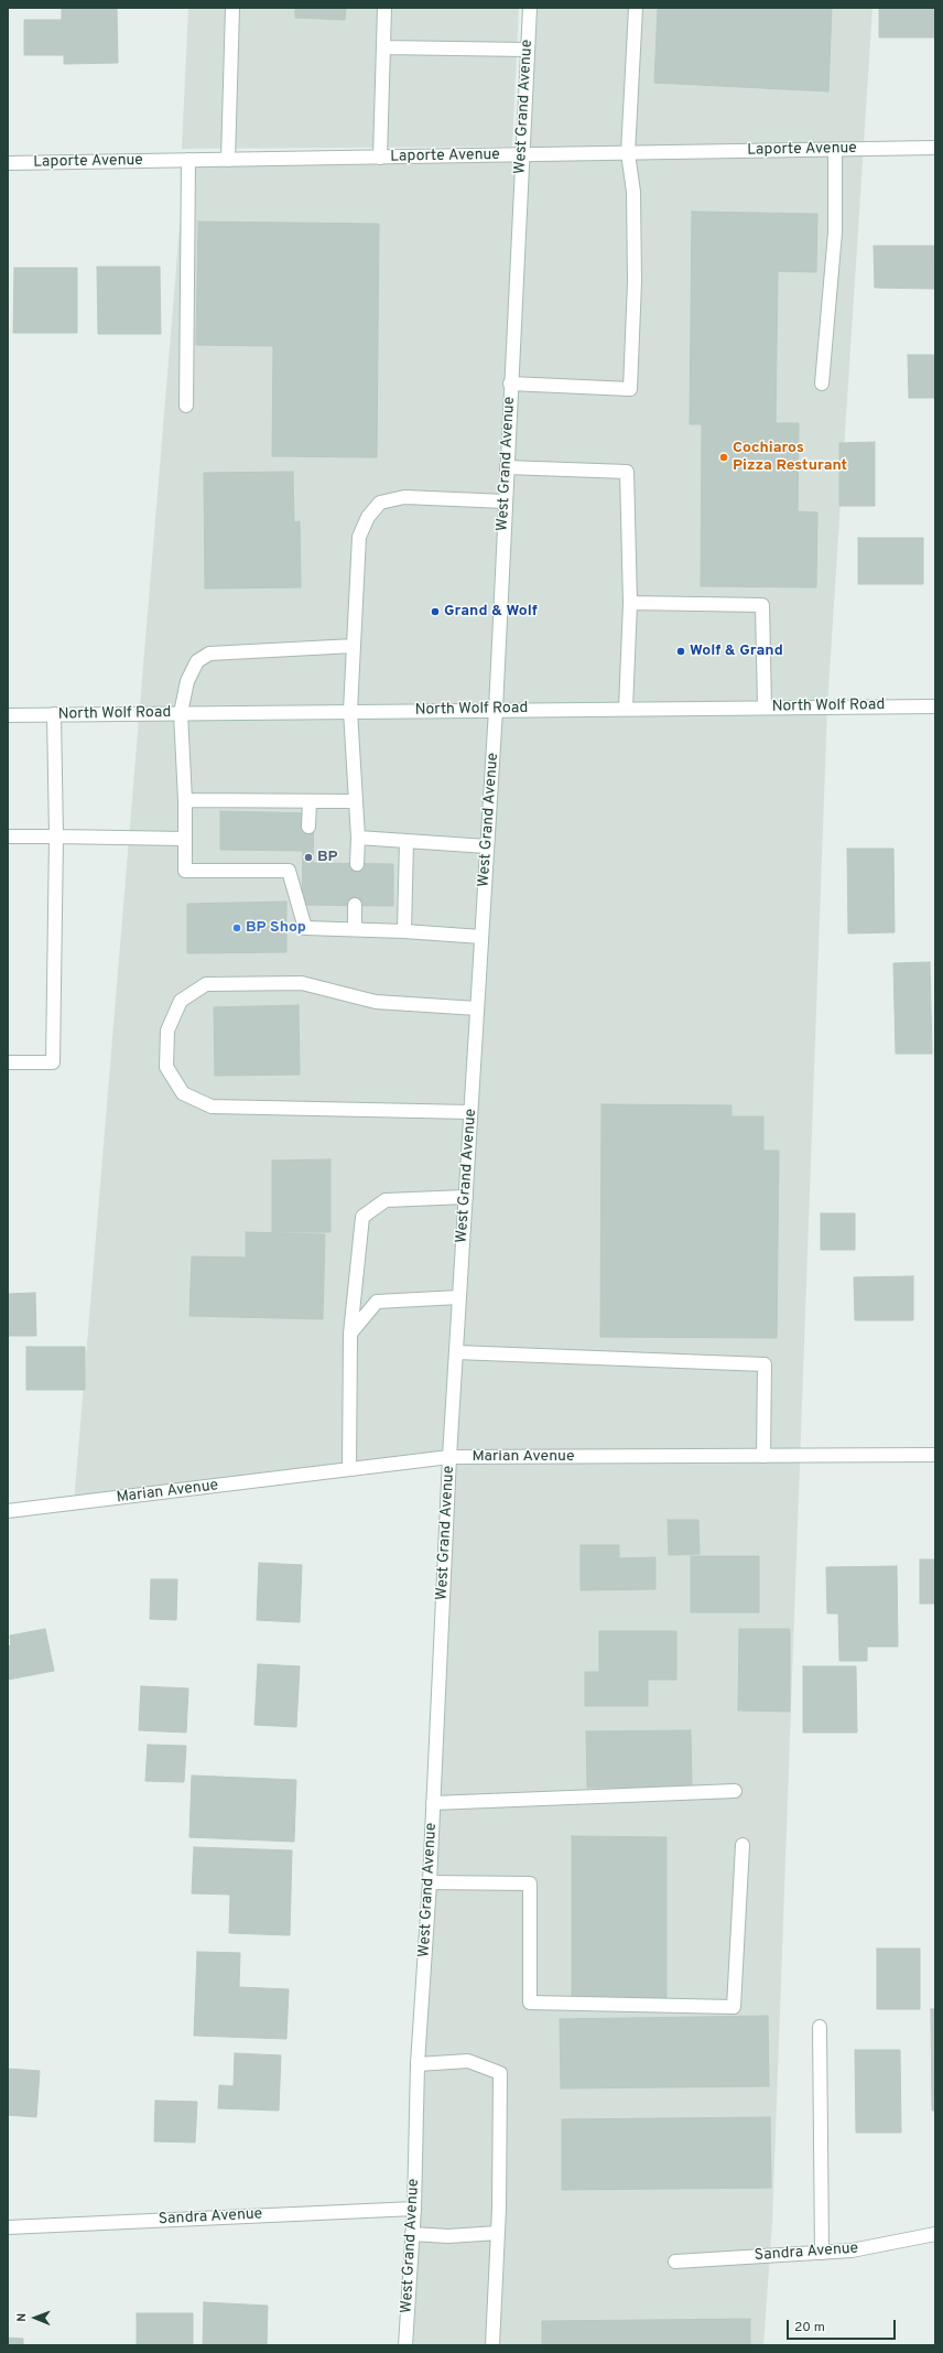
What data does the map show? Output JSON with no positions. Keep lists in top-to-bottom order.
{
  "streets": {
    "main road": [
      "West Grand Avenue",
      "Laporte Avenue",
      "North Wolf Road",
      "Marian Avenue",
      "Sandra Avenue"
    ]
  },
  "crossings": [
    ["West Grand Avenue", "Laporte Avenue"],
    ["West Grand Avenue", "North Wolf Road"],
    ["West Grand Avenue", "Marian Avenue"],
    ["West Grand Avenue", "Sandra Avenue"]
  ],
  "places": [
    "Cochiaros Pizza Resturant",
    "Grand & Wolf",
    "Wolf & Grand",
    "BP",
    "BP Shop"
  ],
  "scale_bar": "20 m",
  "north": "left"
}
